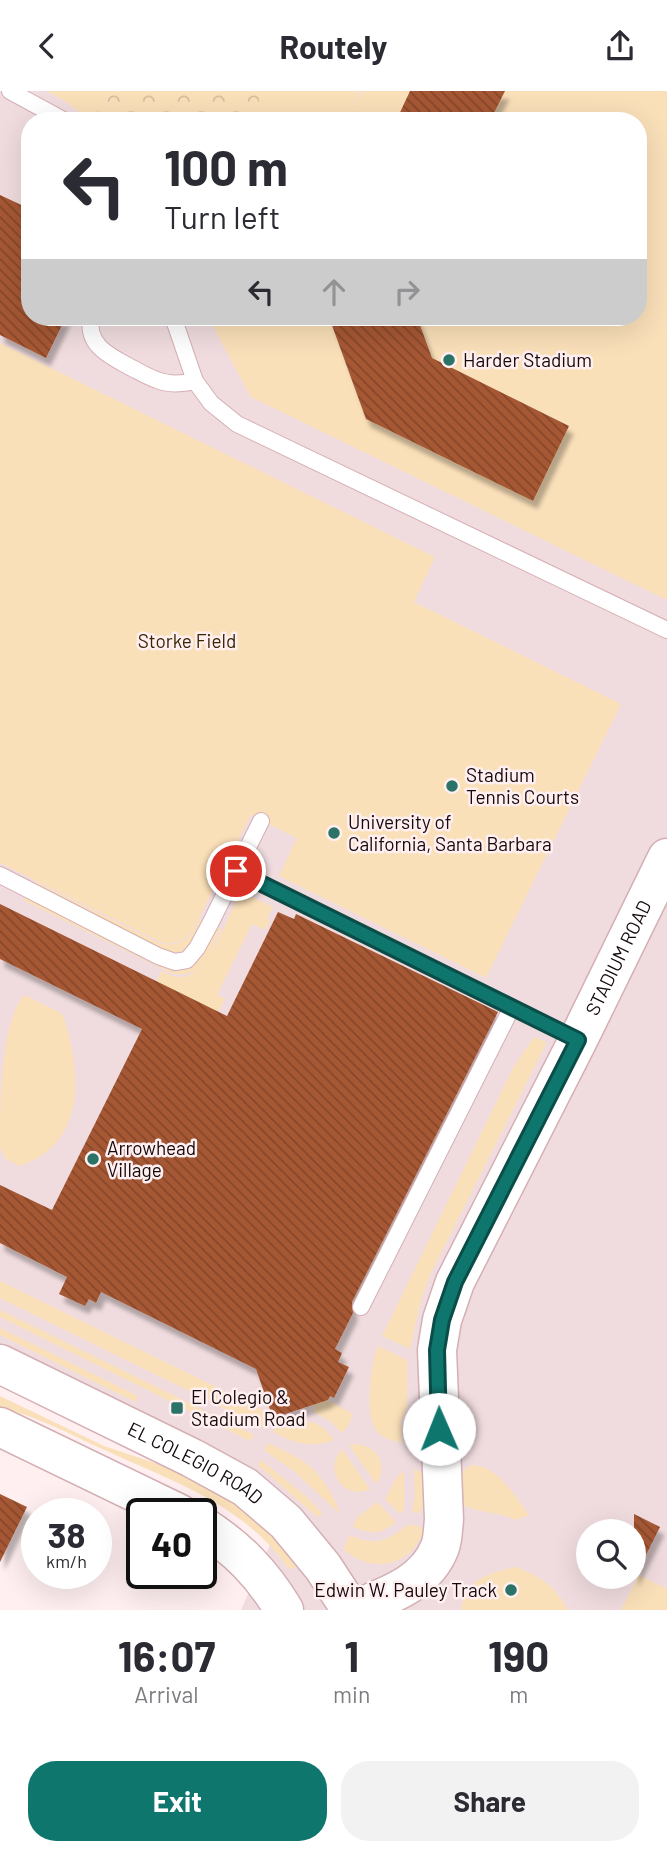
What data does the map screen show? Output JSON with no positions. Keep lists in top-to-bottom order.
{
  "streets": {
    "street": ["STADIUM ROAD", "EL COLEGIO ROAD"]
  },
  "crossings": [
    ["STADIUM ROAD", "EL COLEGIO ROAD"]
  ],
  "parks": ["Storke Field"],
  "places": {
    "other": [
      "Harder Stadium",
      "Stadium Tennis Courts",
      "University of California, Santa Barbara",
      "Arrowhead Village",
      "Edwin W. Pauley Track"
    ],
    "transit": ["El Colegio & Stadium Road"]
  },
  "page": {
    "header": "Routely",
    "turn": ["100 m", "Turn left"],
    "speed": "38 km/h",
    "limit": "40",
    "eta": [
      "16:07",
      "Arrival",
      "1",
      "min",
      "190",
      "m"
    ],
    "buttons": ["Exit", "Share"]
  }
}
